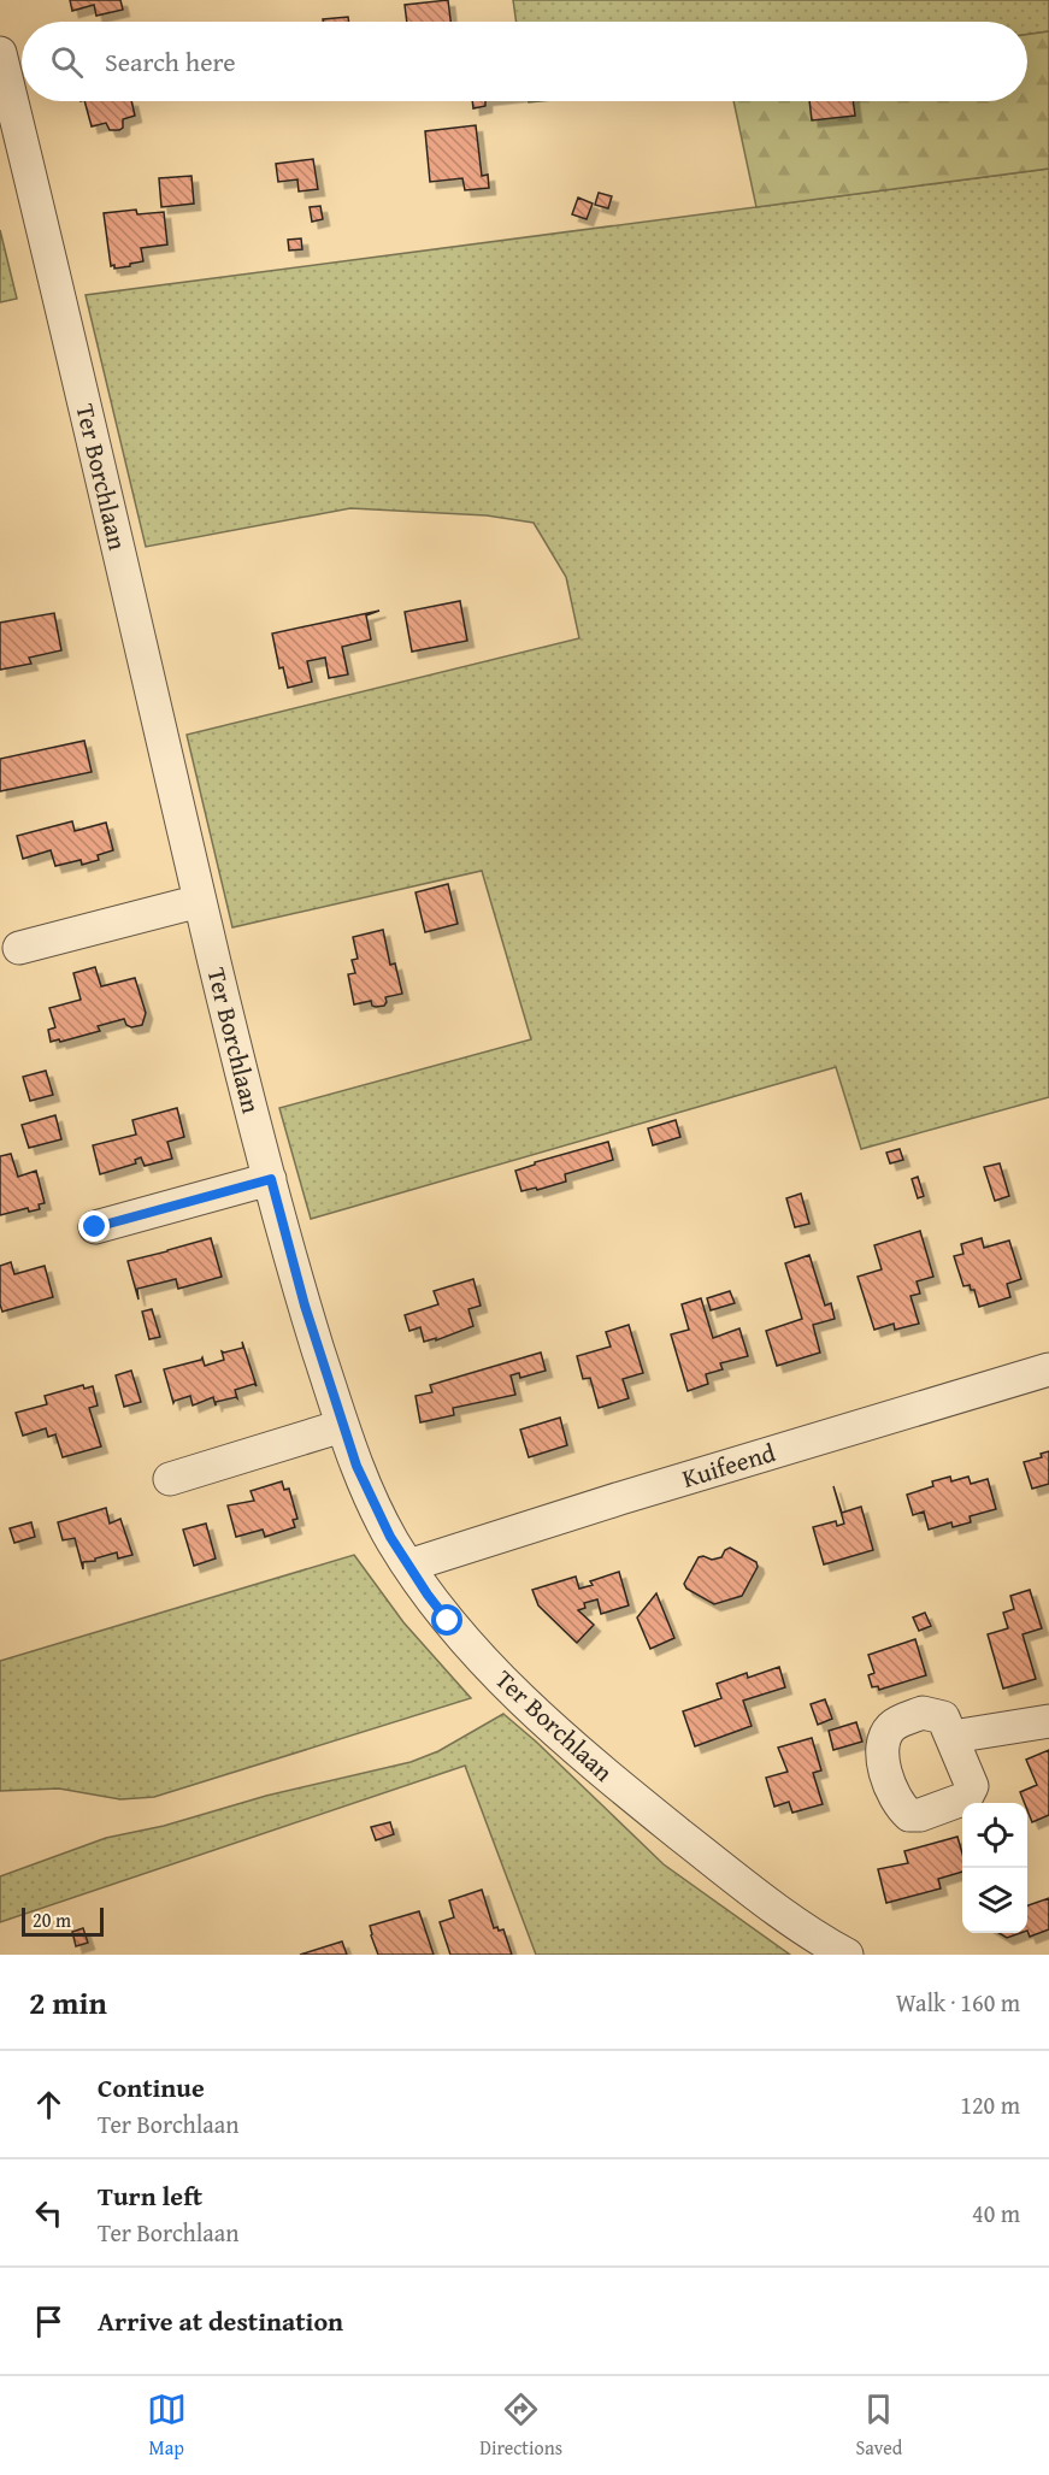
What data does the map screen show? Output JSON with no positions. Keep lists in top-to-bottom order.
{
  "streets": {
    "street": ["Ter Borchlaan", "Kuifeend"]
  },
  "crossings": [
    ["Ter Borchlaan", "Kuifeend"]
  ],
  "scale_bar": "20 m",
  "page": {
    "search": "Search here",
    "scale": "20 m",
    "heading": ["2 min", "Walk · 160 m"],
    "list": [
      ["Continue", "Ter Borchlaan", "120 m"],
      ["Turn left", "Ter Borchlaan", "40 m"],
      "Arrive at destination"
    ],
    "nav": ["Map", "Directions", "Saved"]
  }
}
